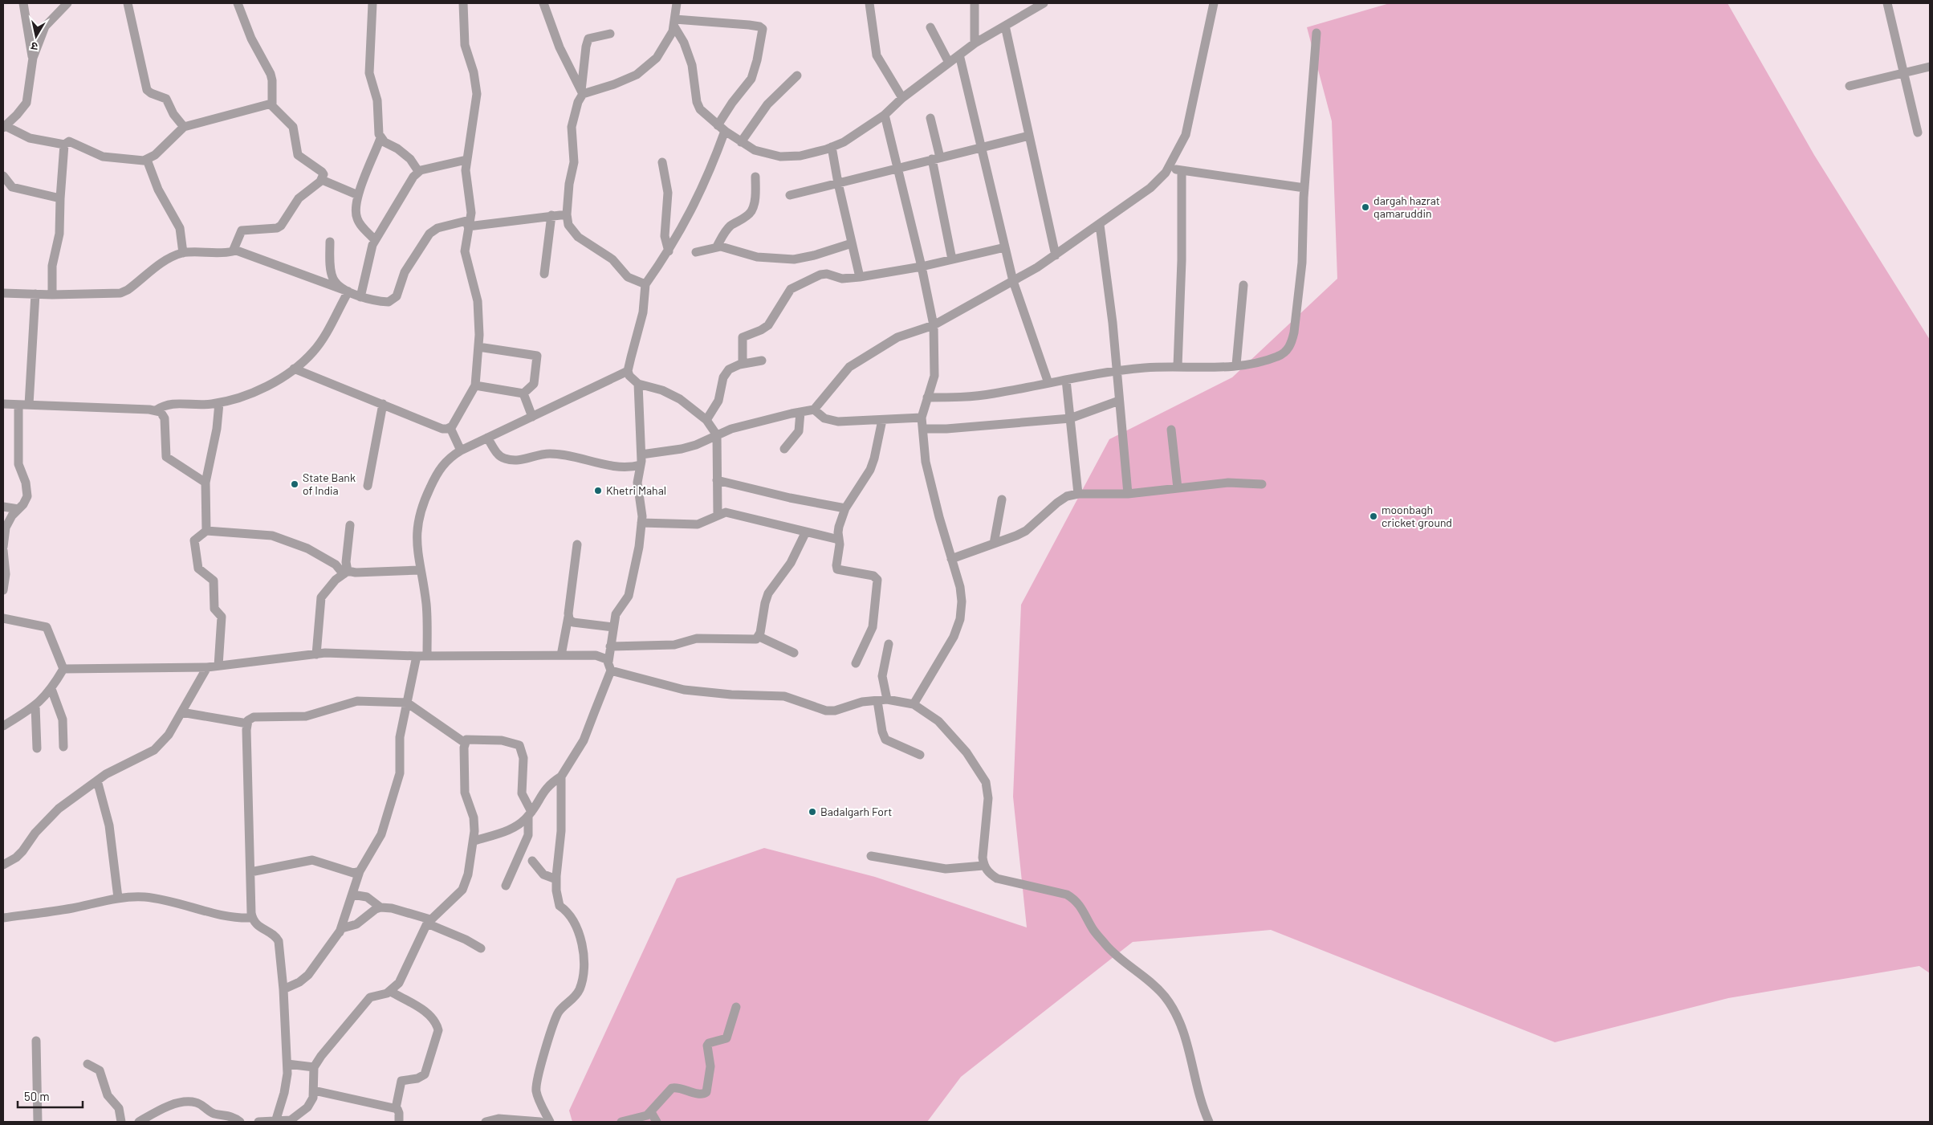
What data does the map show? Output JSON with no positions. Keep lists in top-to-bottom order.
{
  "places": [
    "dargah hazrat qamaruddin",
    "State Bank of India",
    "Khetri Mahal",
    "moonbagh cricket ground",
    "Badalgarh Fort"
  ],
  "scale_bar": "50 m",
  "north": "bottom"
}
